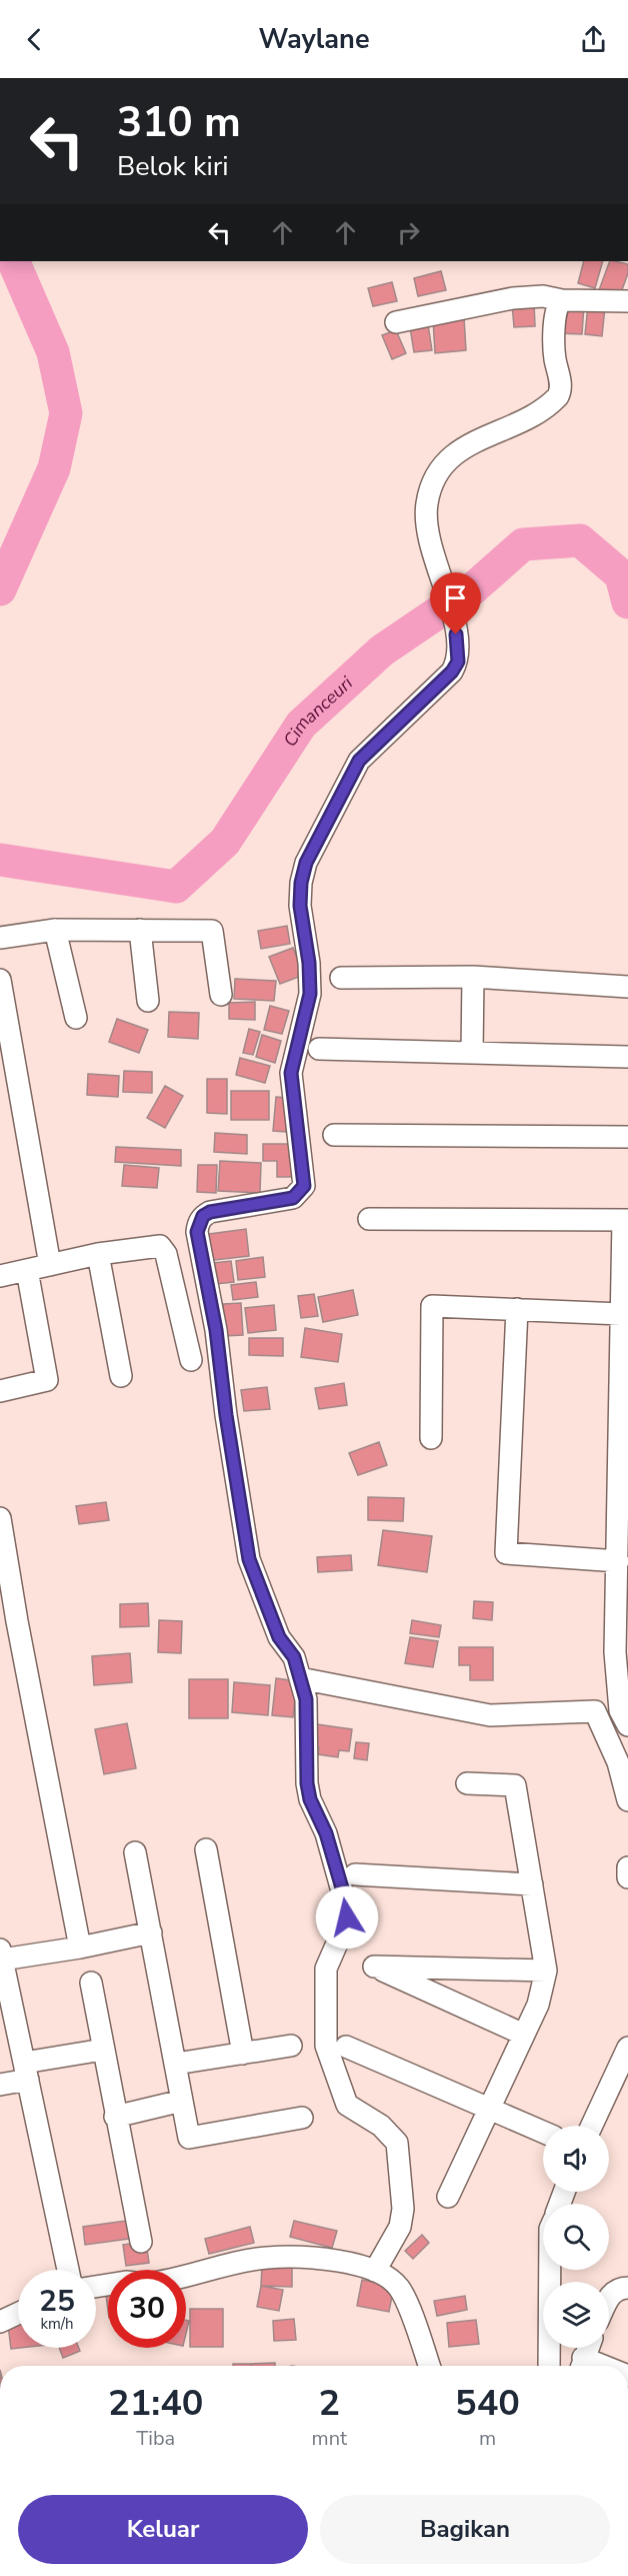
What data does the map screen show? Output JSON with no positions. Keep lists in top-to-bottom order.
{
  "water": ["Cimanceuri"],
  "page": {
    "header": "Waylane",
    "turn": ["310 m", "Belok kiri"],
    "speed": "25 km/h",
    "limit": "30",
    "eta": [
      "21:40",
      "Tiba",
      "2",
      "mnt",
      "540",
      "m"
    ],
    "buttons": ["Keluar", "Bagikan"]
  }
}
